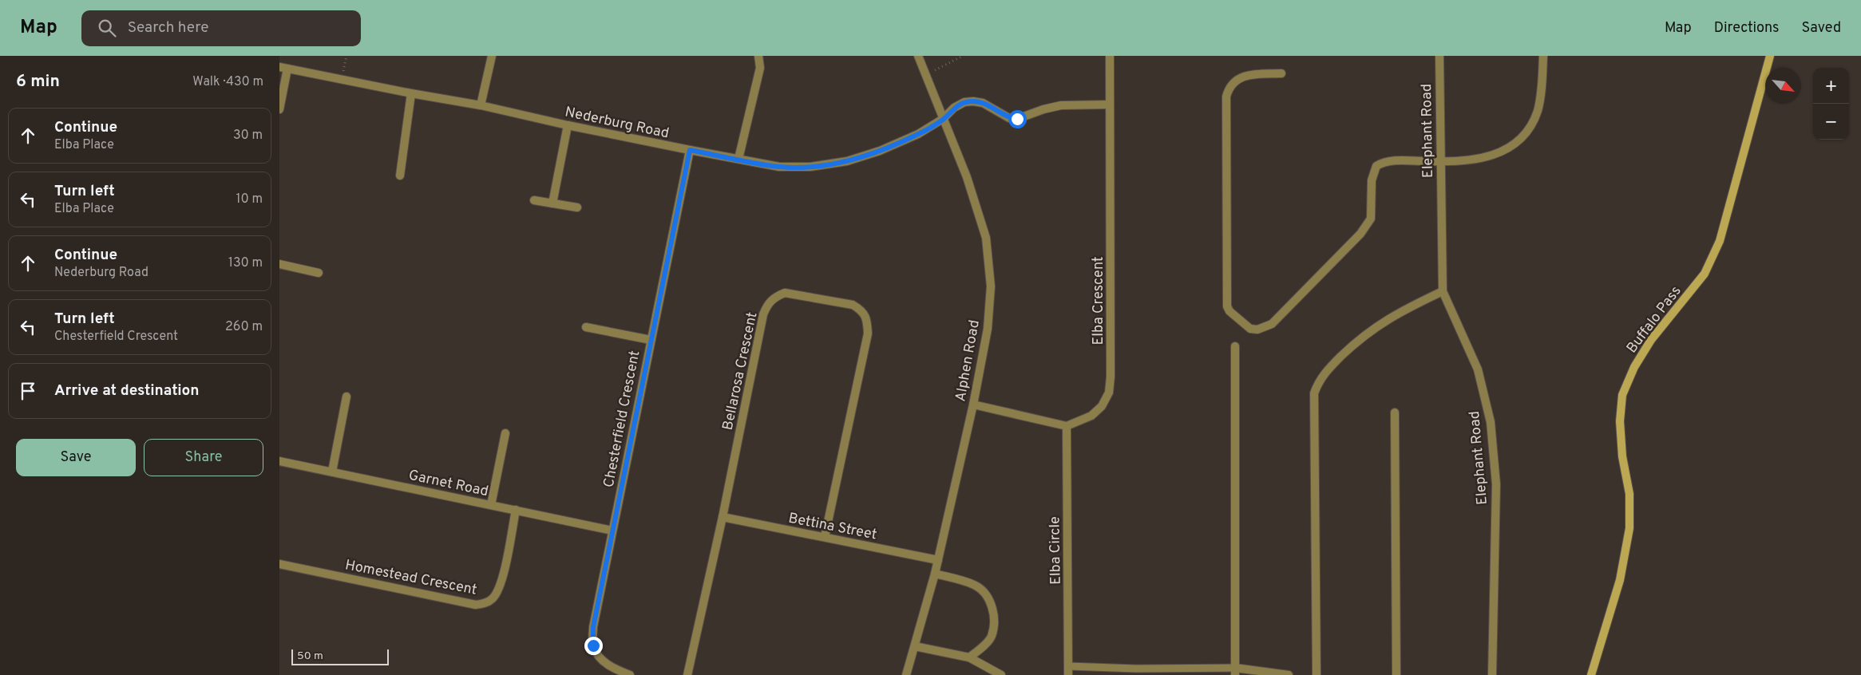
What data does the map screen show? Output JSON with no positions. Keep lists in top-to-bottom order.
{
  "streets": {
    "main road": ["Buffalo Pass"],
    "street": [
      "Nederburg Road",
      "Elephant Road",
      "Elba Crescent",
      "Alphen Road",
      "Bellarosa Crescent",
      "Chesterfield Crescent",
      "Garnet Road",
      "Bettina Street",
      "Elba Circle",
      "Homestead Crescent"
    ]
  },
  "crossings": [
    ["Nederburg Road", "Elba Crescent"],
    ["Nederburg Road", "Alphen Road"],
    ["Nederburg Road", "Chesterfield Crescent"],
    ["Elba Crescent", "Elba Circle"],
    ["Alphen Road", "Bettina Street"],
    ["Bellarosa Crescent", "Bettina Street"],
    ["Chesterfield Crescent", "Garnet Road"],
    ["Garnet Road", "Homestead Crescent"]
  ],
  "scale_bar": "50 m",
  "north": "bottom right",
  "page": {
    "header": "Map",
    "search": "Search here",
    "nav": ["Map", "Directions", "Saved"],
    "heading": ["6 min", "Walk · 430 m"],
    "map_buttons": ["+", "−"],
    "list": [
      ["Continue", "Elba Place", "30 m"],
      ["Turn left", "Elba Place", "10 m"],
      ["Continue", "Nederburg Road", "130 m"],
      ["Turn left", "Chesterfield Crescent", "260 m"],
      "Arrive at destination"
    ],
    "buttons": ["Save", "Share"],
    "scale": "50 m"
  }
}
